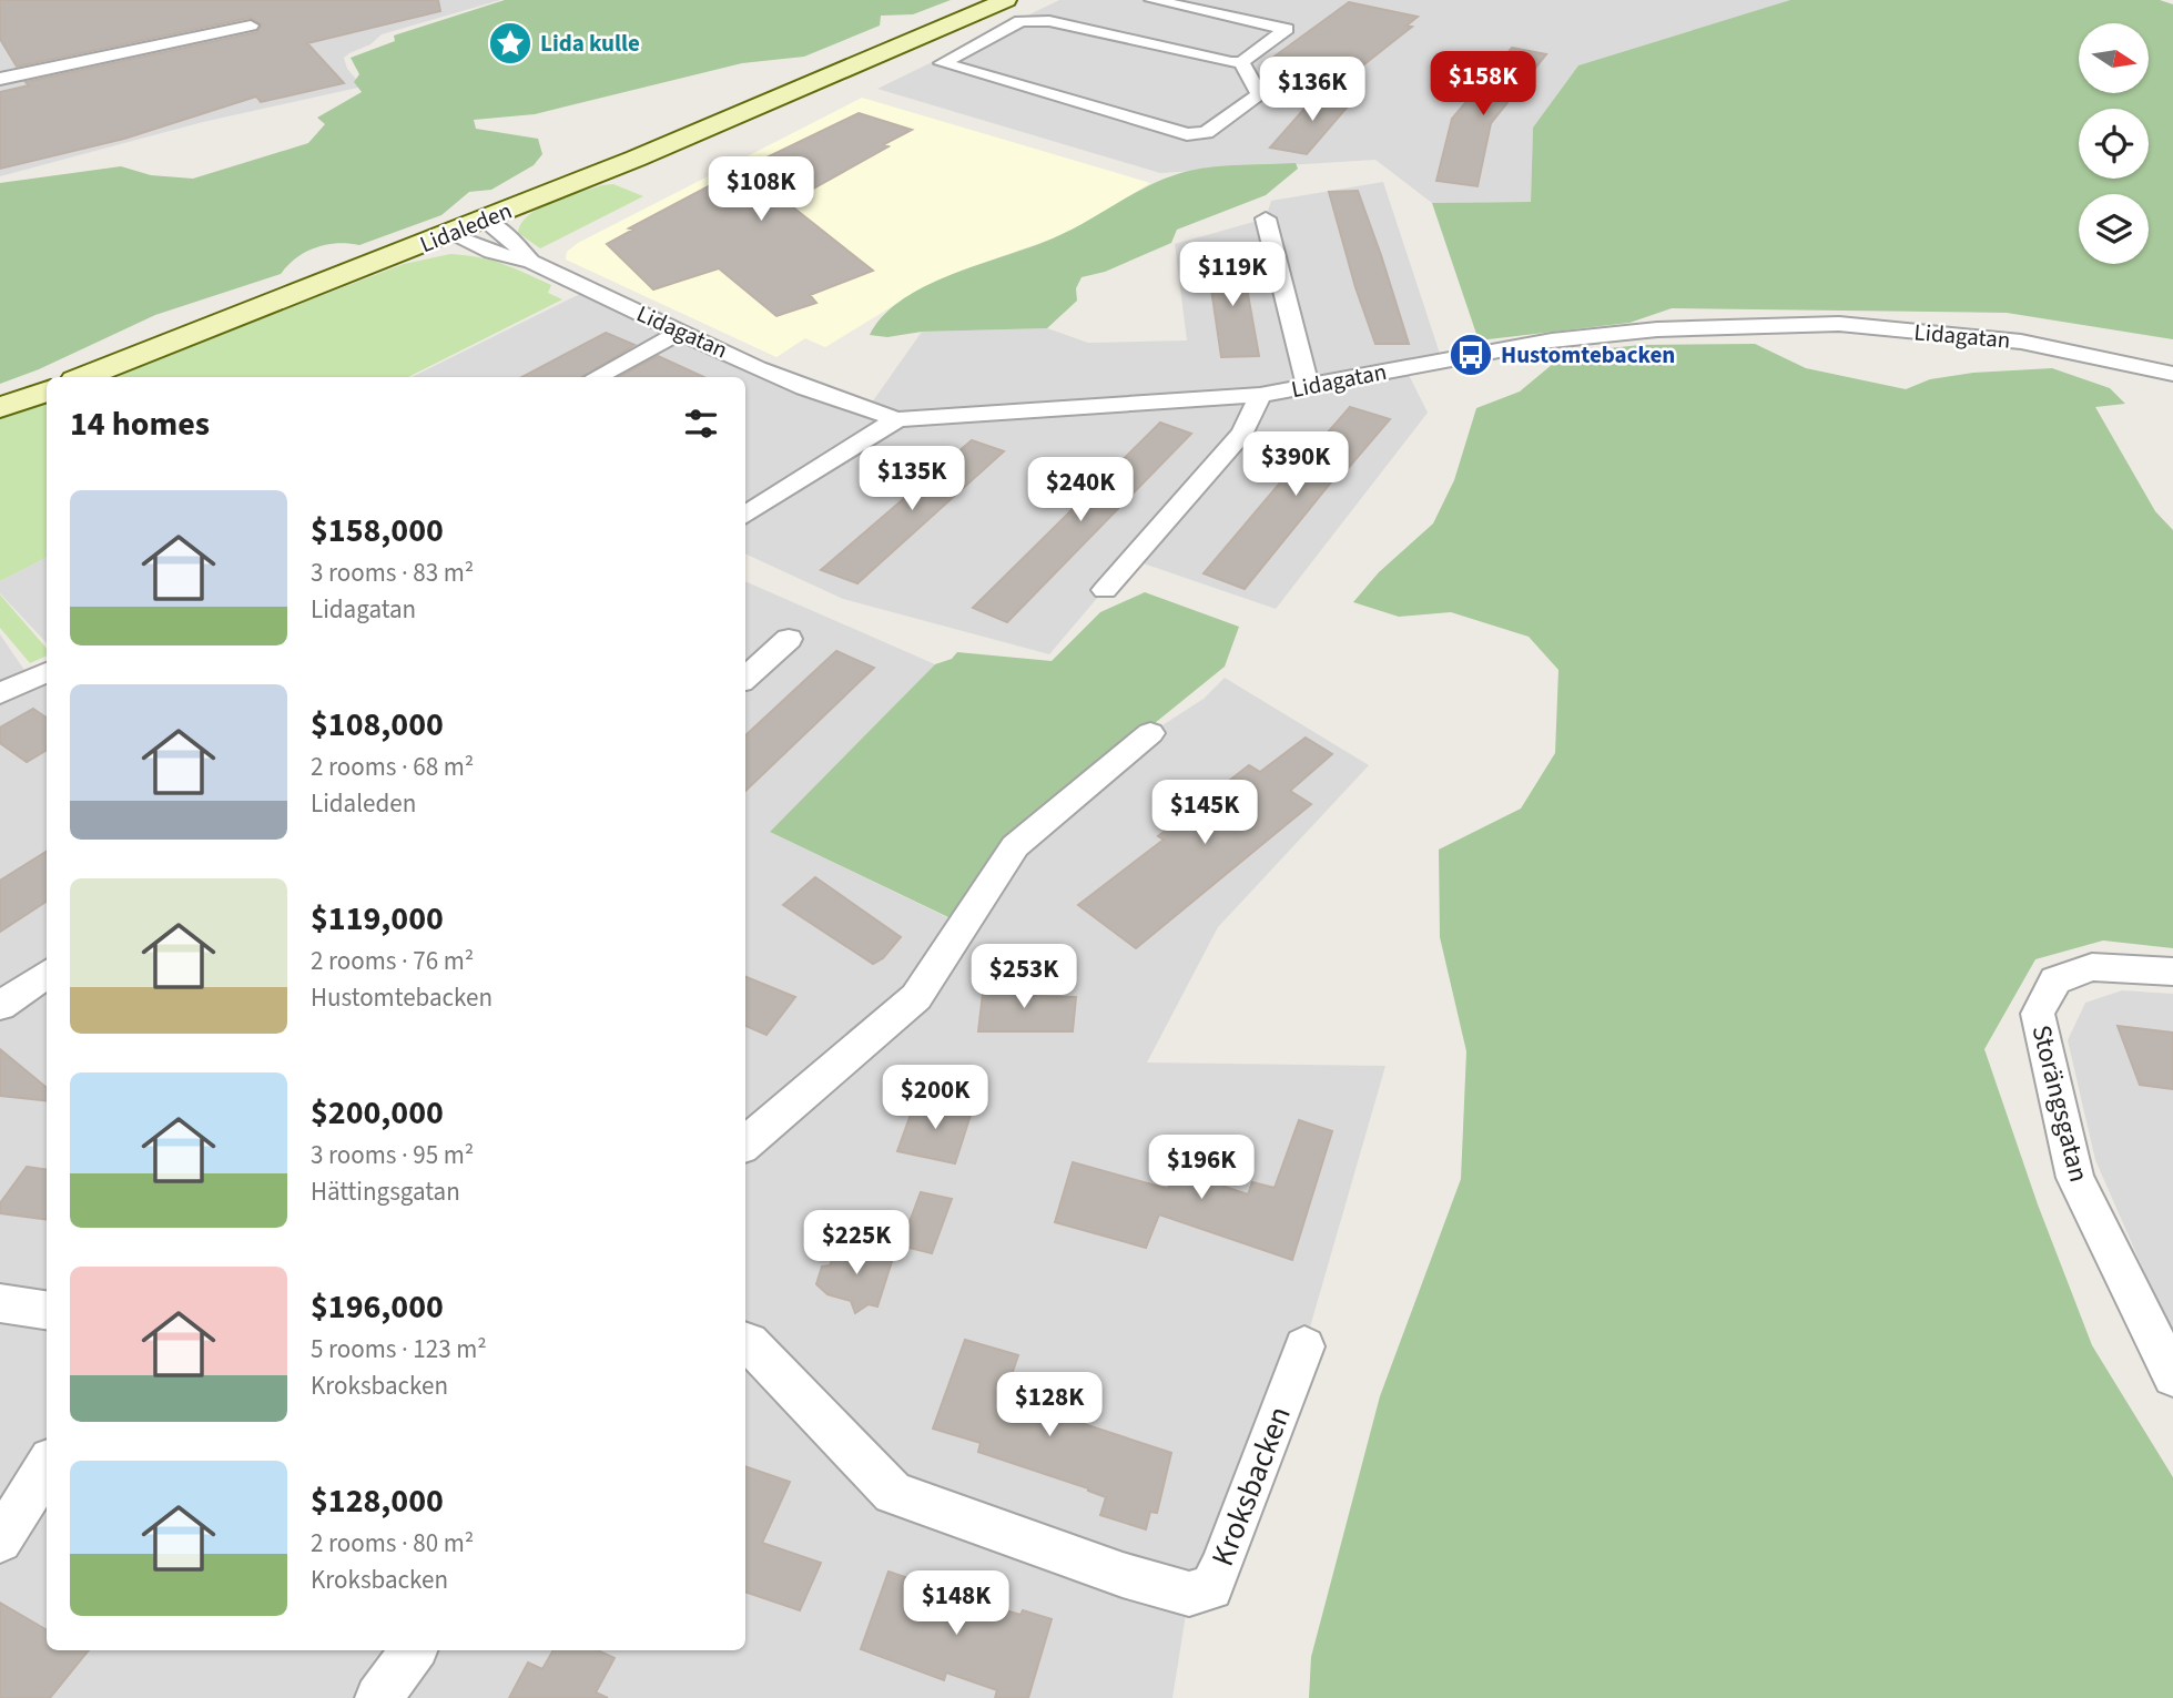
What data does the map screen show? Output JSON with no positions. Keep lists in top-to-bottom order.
{
  "streets": {
    "street": [
      "Lidaleden",
      "Lidagatan",
      "Storängsgatan",
      "Kroksbacken"
    ]
  },
  "crossings": [
    ["Lidaleden", "Lidagatan"]
  ],
  "places": {
    "place": ["Lida kulle"],
    "bus stop": ["Hustomtebacken"]
  },
  "north": "right",
  "page": {
    "price": [
      "$158K",
      "$136K",
      "$108K",
      "$119K",
      "$390K",
      "$135K",
      "$240K",
      "$145K",
      "$253K",
      "$200K",
      "$196K",
      "$225K",
      "$128K",
      "$148K"
    ],
    "heading": "14 homes",
    "list": [
      {
        "name": "$158,000",
        "note": "3 rooms · 83 m² · Lidagatan"
      },
      {
        "name": "$108,000",
        "note": "2 rooms · 68 m² · Lidaleden"
      },
      {
        "name": "$119,000",
        "note": "2 rooms · 76 m² · Hustomtebacken"
      },
      {
        "name": "$200,000",
        "note": "3 rooms · 95 m² · Hättingsgatan"
      },
      {
        "name": "$196,000",
        "note": "5 rooms · 123 m² · Kroksbacken"
      },
      {
        "name": "$128,000",
        "note": "2 rooms · 80 m² · Kroksbacken"
      }
    ]
  }
}
